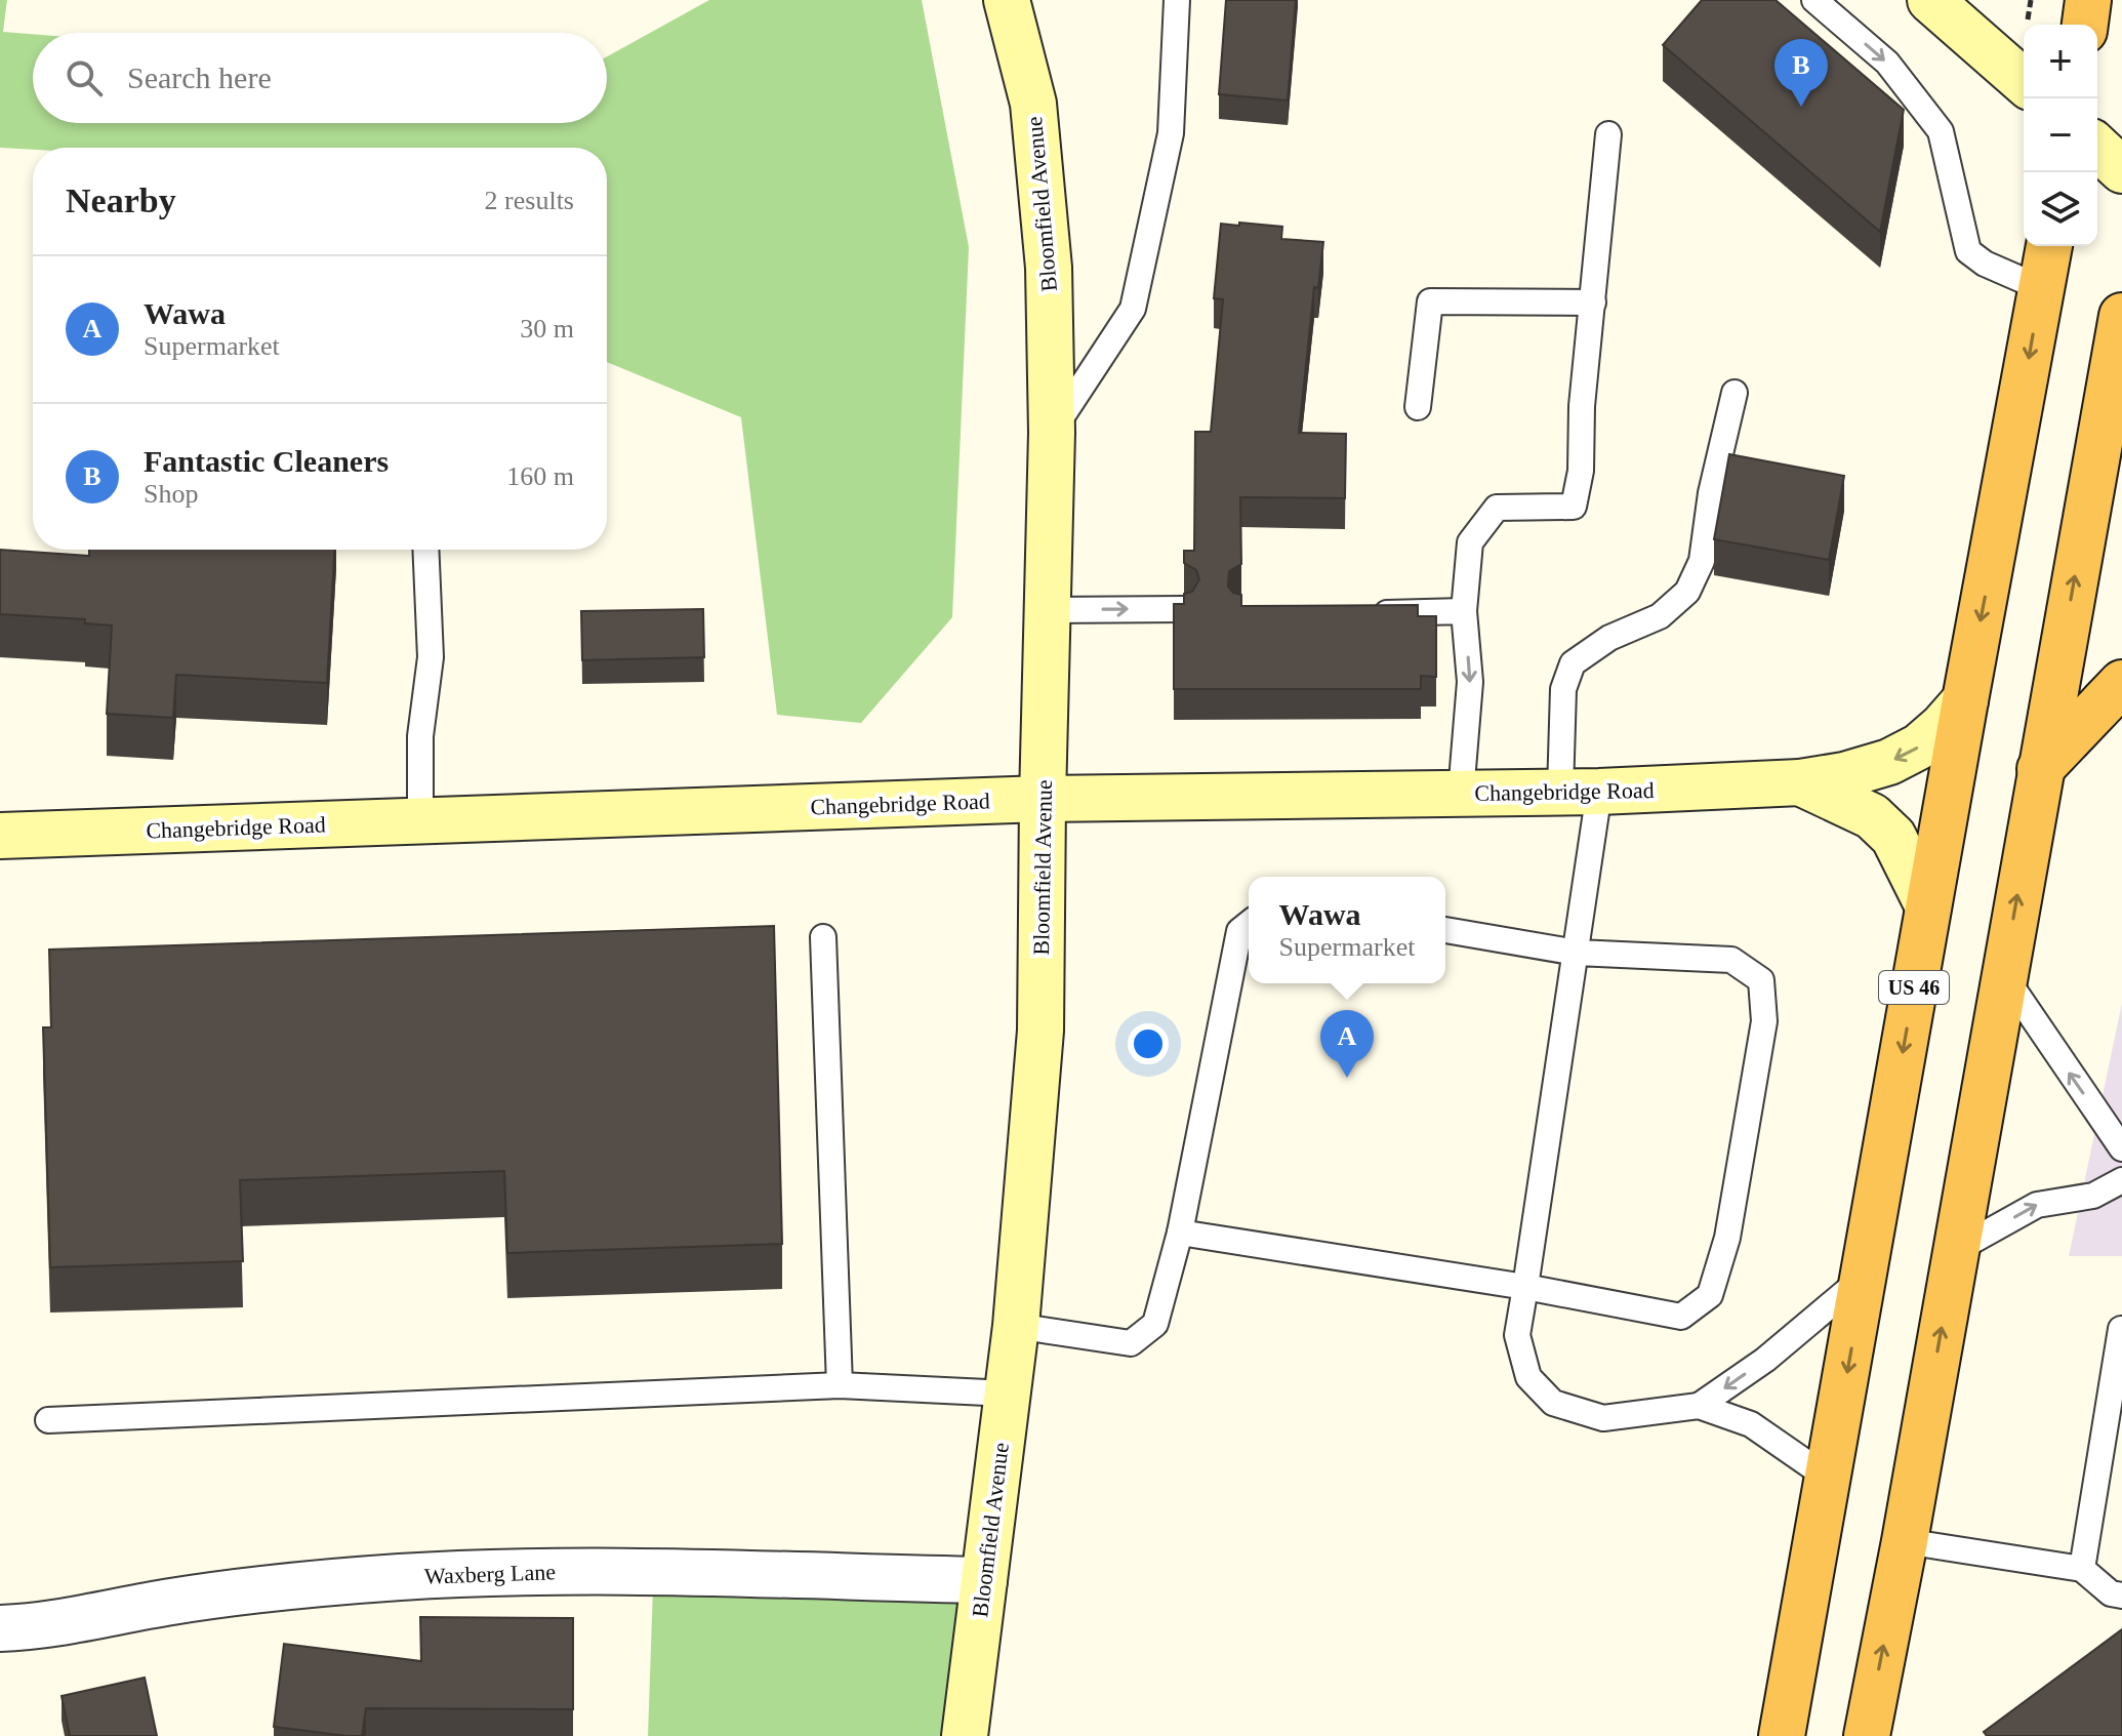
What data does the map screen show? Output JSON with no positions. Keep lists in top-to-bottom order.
{
  "streets": {
    "highway": ["US 46"],
    "main road": ["Bloomfield Avenue", "Changebridge Road"],
    "street": ["Waxberg Lane"]
  },
  "crossings": [
    ["Bloomfield Avenue", "Changebridge Road"],
    ["Bloomfield Avenue", "Waxberg Lane"],
    ["Changebridge Road", "US 46"]
  ],
  "page": {
    "map_buttons": ["+", "−"],
    "search": "Search here",
    "pins": ["B", "A"],
    "heading": ["Nearby", "2 results"],
    "list": [
      {
        "mark": "A",
        "name": "Wawa",
        "note": "Supermarket",
        "value": "30 m"
      },
      {
        "mark": "B",
        "name": "Fantastic Cleaners",
        "note": "Shop",
        "value": "160 m"
      }
    ],
    "popup": ["Wawa", "Supermarket"]
  }
}
